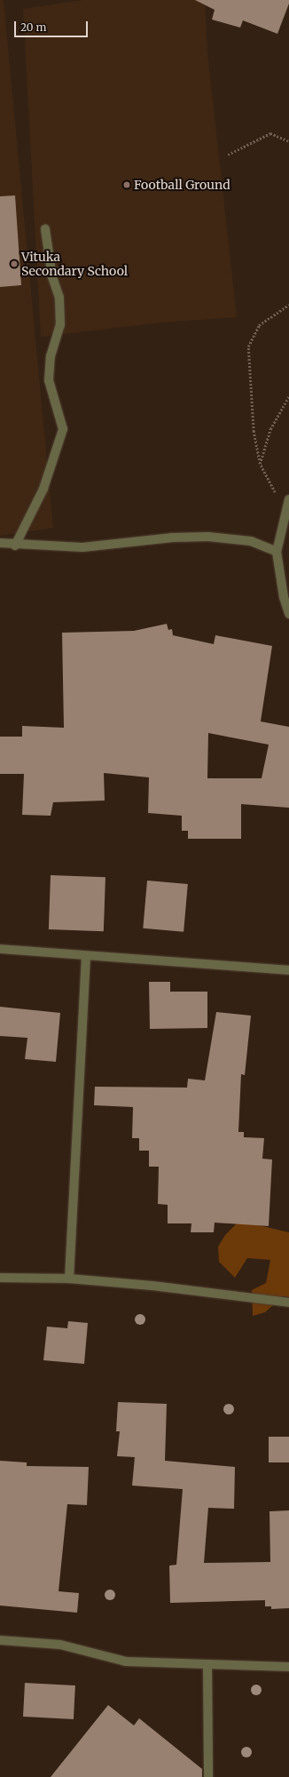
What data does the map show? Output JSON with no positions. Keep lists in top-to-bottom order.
{
  "places": ["Football Ground", "Vituka Secondary School"],
  "scale_bar": "20 m"
}
